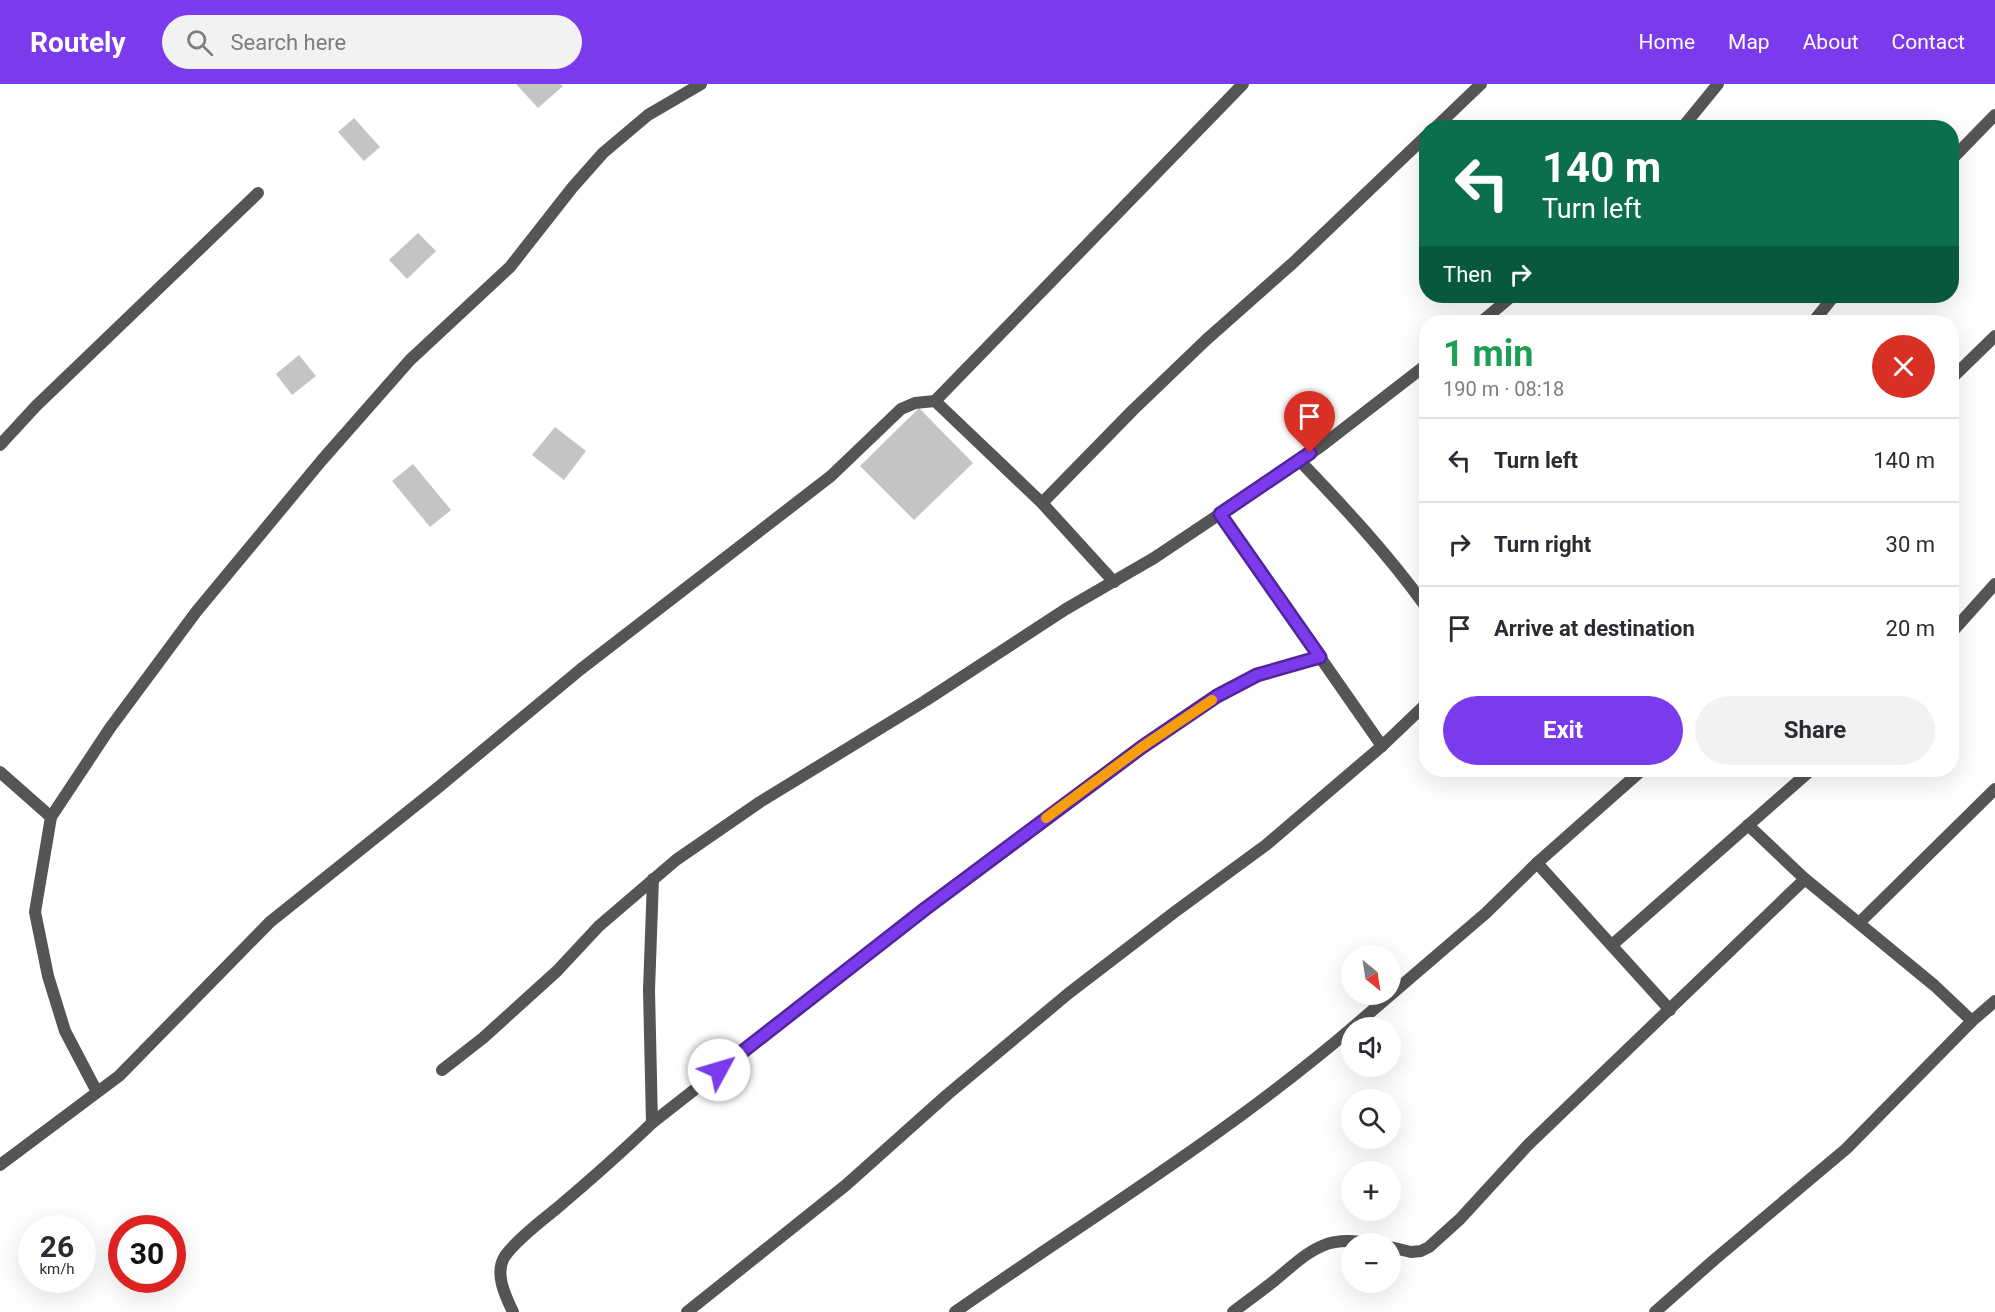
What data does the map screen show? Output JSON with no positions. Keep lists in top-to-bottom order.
{
  "north": "bottom right",
  "page": {
    "header": "Routely",
    "search": "Search here",
    "nav": [
      "Home",
      "Map",
      "About",
      "Contact"
    ],
    "turn": ["140 m", "Turn left"],
    "then": "Then",
    "heading": ["1 min", "190 m · 08:18"],
    "list": [
      {
        "name": "Turn left",
        "value": "140 m"
      },
      {
        "name": "Turn right",
        "value": "30 m"
      },
      {
        "name": "Arrive at destination",
        "value": "20 m"
      }
    ],
    "buttons": ["Exit", "Share"],
    "map_buttons": ["+", "−"],
    "speed": "26 km/h",
    "limit": "30"
  }
}
